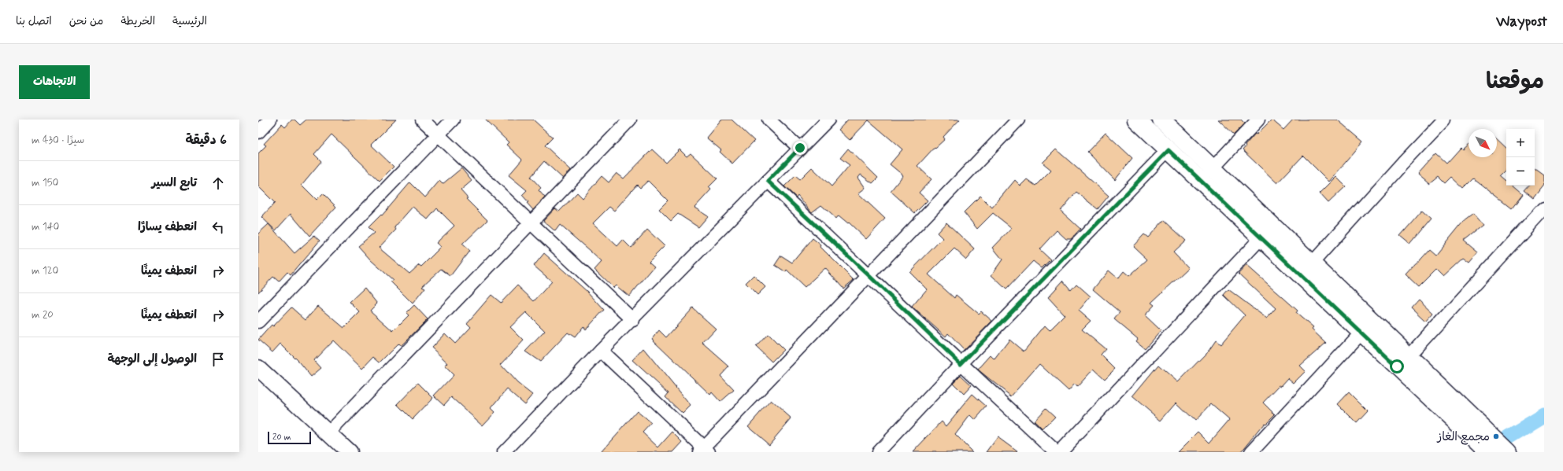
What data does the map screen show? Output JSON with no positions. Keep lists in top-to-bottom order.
{
  "places": ["مجمع الغاز"],
  "scale_bar": "20 m",
  "north": "bottom right",
  "page": {
    "header": "Waypost",
    "nav": [
      "الرئيسية",
      "الخريطة",
      "من نحن",
      "اتصل بنا"
    ],
    "title": "موقعنا",
    "buttons": "الاتجاهات",
    "heading": ["6 دقيقة", "سيرًا · 430 m"],
    "map_buttons": ["+", "−"],
    "list": [
      ["تابع السير", "150 m"],
      ["انعطف يسارًا", "140 m"],
      ["انعطف يمينًا", "120 m"],
      ["انعطف يمينًا", "20 m"],
      "الوصول إلى الوجهة"
    ],
    "scale": "20 m"
  }
}
